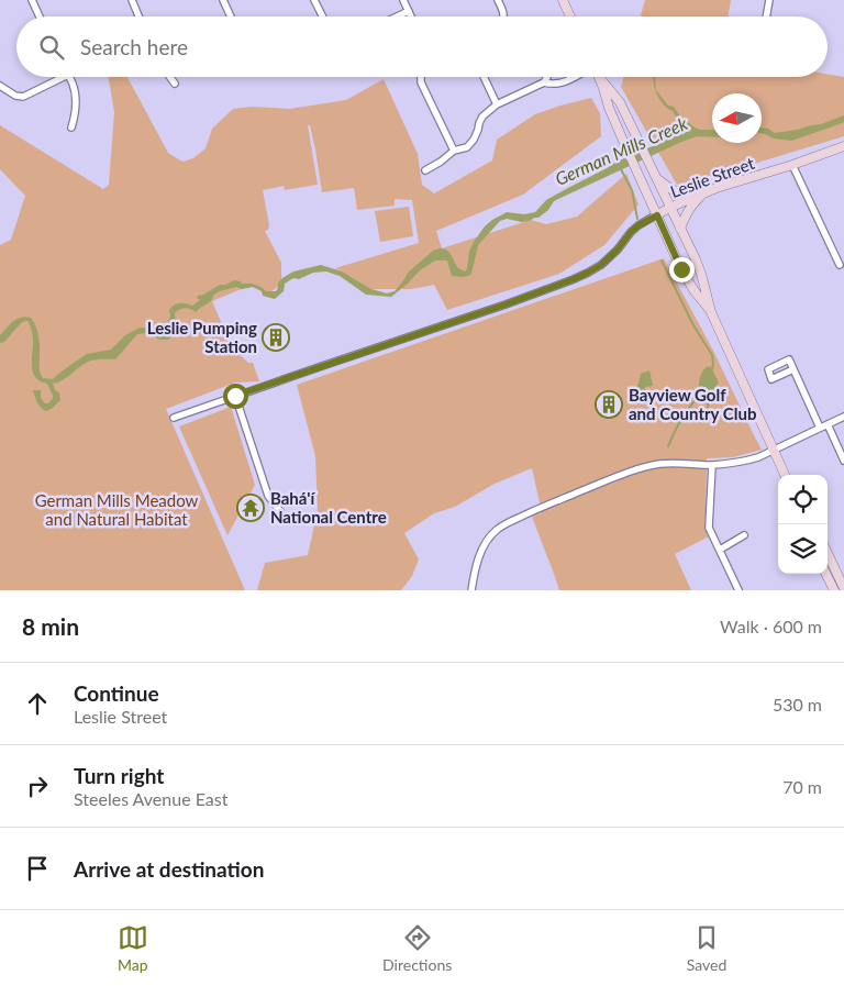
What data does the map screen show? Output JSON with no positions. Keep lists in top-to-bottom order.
{
  "streets": {
    "main road": ["Leslie Street"]
  },
  "water": ["German Mills Creek"],
  "parks": ["German Mills Meadow and Natural Habitat"],
  "places": {
    "building": ["Leslie Pumping Station", "Bayview Golf and Country Club"],
    "temple": ["Bahá'í National Centre"]
  },
  "north": "left",
  "page": {
    "search": "Search here",
    "heading": ["8 min", "Walk · 600 m"],
    "list": [
      ["Continue", "Leslie Street", "530 m"],
      ["Turn right", "Steeles Avenue East", "70 m"],
      "Arrive at destination"
    ],
    "nav": ["Map", "Directions", "Saved"]
  }
}
